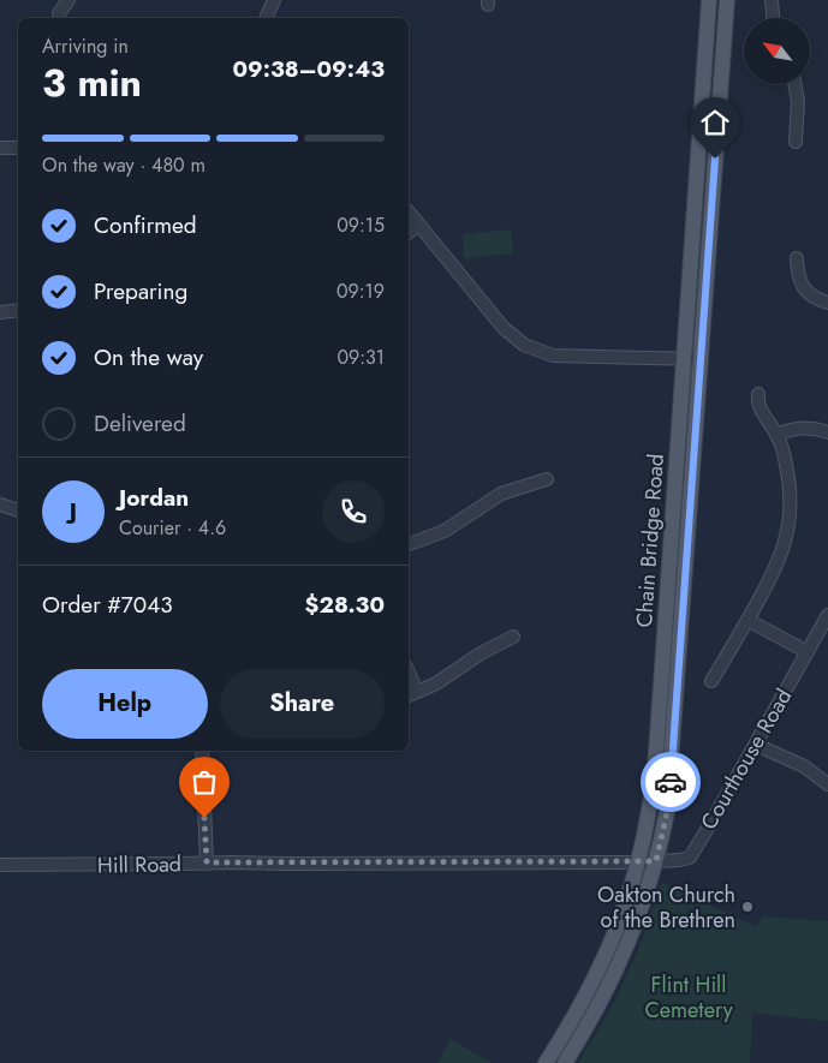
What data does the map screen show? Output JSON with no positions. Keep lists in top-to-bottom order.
{
  "streets": {
    "main road": ["Chain Bridge Road"],
    "street": ["Courthouse Road", "Hill Road"]
  },
  "crossings": [
    ["Chain Bridge Road", "Courthouse Road"],
    ["Chain Bridge Road", "Hill Road"],
    ["Courthouse Road", "Hill Road"]
  ],
  "parks": ["Flint Hill Cemetery"],
  "places": ["Oakton Church of the Brethren"],
  "north": "top left",
  "page": {
    "heading": ["3 min", "Arriving in", "09:38–09:43"],
    "panel": [
      "Jordan",
      "Courier · 4.6",
      "Order #7043",
      "$28.30"
    ],
    "bar": "On the way · 480 m",
    "list": [
      ["Confirmed", "09:15"],
      ["Preparing", "09:19"],
      ["On the way", "09:31"],
      "Delivered"
    ],
    "round": "J",
    "buttons": ["Help", "Share"]
  }
}
